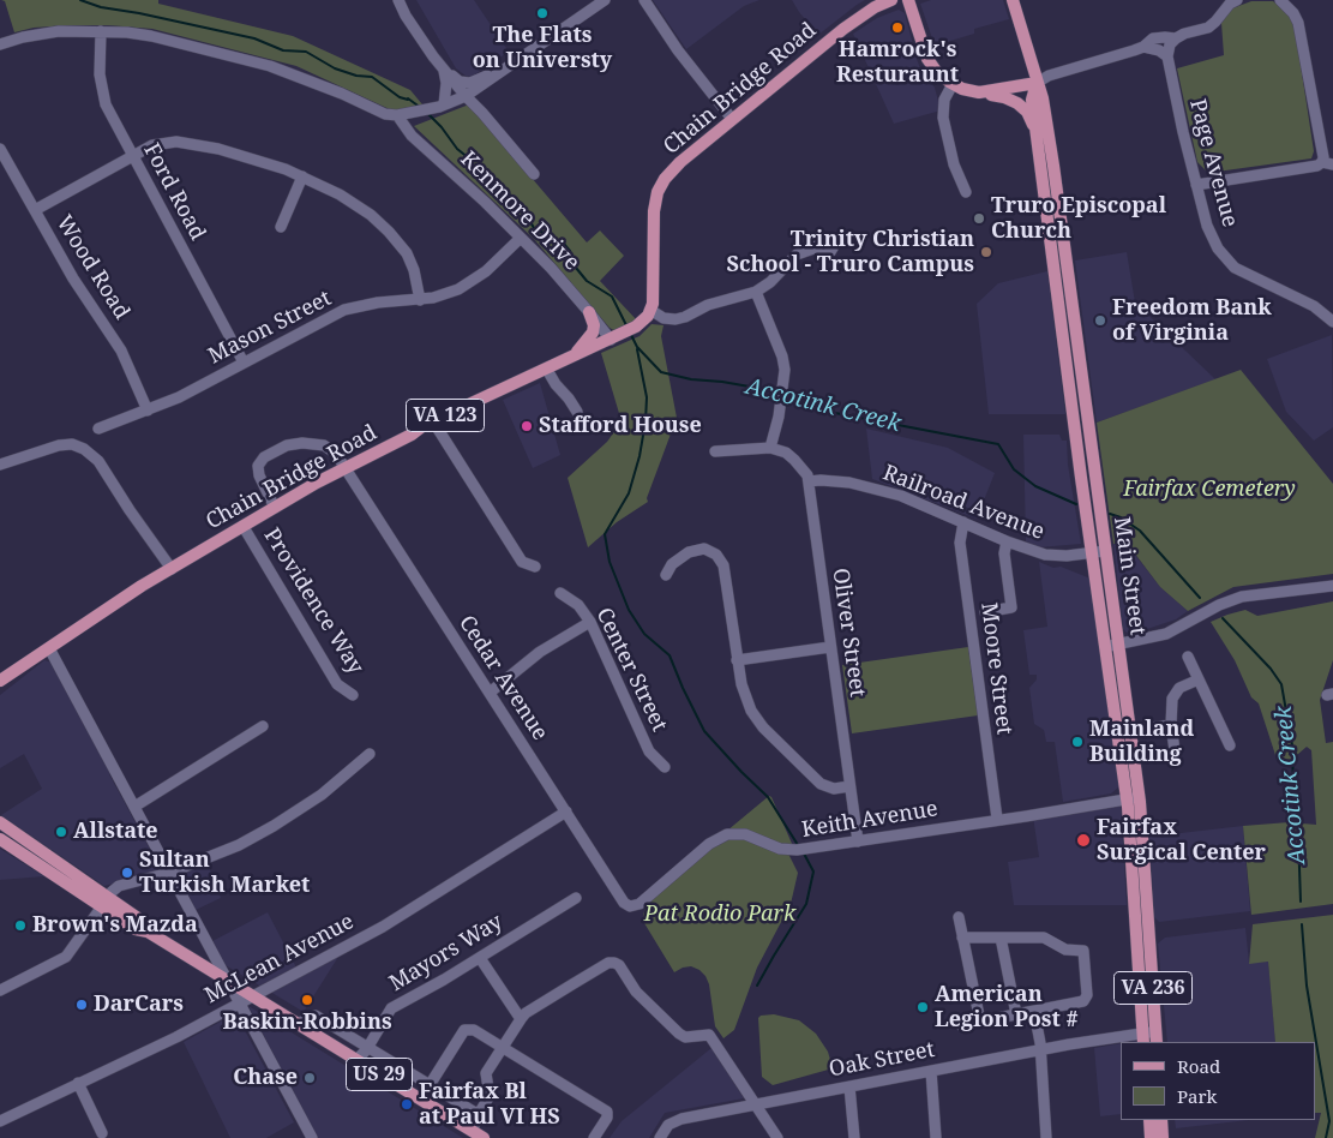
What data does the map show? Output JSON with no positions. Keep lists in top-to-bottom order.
{
  "streets": {
    "main road": [
      "Chain Bridge Road",
      "VA 123",
      "Main Street",
      "VA 236",
      "US 29"
    ],
    "street": [
      "Page Avenue",
      "Ford Road",
      "Kenmore Drive",
      "Wood Road",
      "Mason Street",
      "Railroad Avenue",
      "Providence Way",
      "Oliver Street",
      "Moore Street",
      "Center Street",
      "Cedar Avenue",
      "Keith Avenue",
      "Mayors Way",
      "McLean Avenue",
      "Oak Street"
    ]
  },
  "crossings": [
    ["Chain Bridge Road", "Kenmore Drive"],
    ["Chain Bridge Road", "Providence Way"],
    ["Chain Bridge Road", "Cedar Avenue"],
    ["Ford Road", "Mason Street"],
    ["Kenmore Drive", "Mason Street"],
    ["Wood Road", "Mason Street"],
    ["Railroad Avenue", "Main Street"],
    ["Railroad Avenue", "Oliver Street"],
    ["Railroad Avenue", "Moore Street"],
    ["Main Street", "Keith Avenue"],
    ["Main Street", "Oak Street"],
    ["Oliver Street", "Keith Avenue"],
    ["Moore Street", "Keith Avenue"],
    ["Cedar Avenue", "Keith Avenue"],
    ["Cedar Avenue", "McLean Avenue"],
    ["Mayors Way", "US 29"],
    ["McLean Avenue", "US 29"]
  ],
  "water": ["Accotink Creek"],
  "parks": ["Fairfax Cemetery", "Pat Rodio Park"],
  "places": [
    "The Flats on Universty",
    "Hamrock's Resturaunt",
    "Truro Episcopal Church",
    "Trinity Christian School - Truro Campus",
    "Freedom Bank of Virginia",
    "Stafford House",
    "Mainland Building",
    "Allstate",
    "Fairfax Surgical Center",
    "Sultan Turkish Market",
    "Brown's Mazda",
    "Baskin-Robbins",
    "DarCars",
    "American Legion Post #",
    "Chase",
    "Fairfax Bl at Paul VI HS"
  ],
  "legend": ["Road", "Park"]
}
